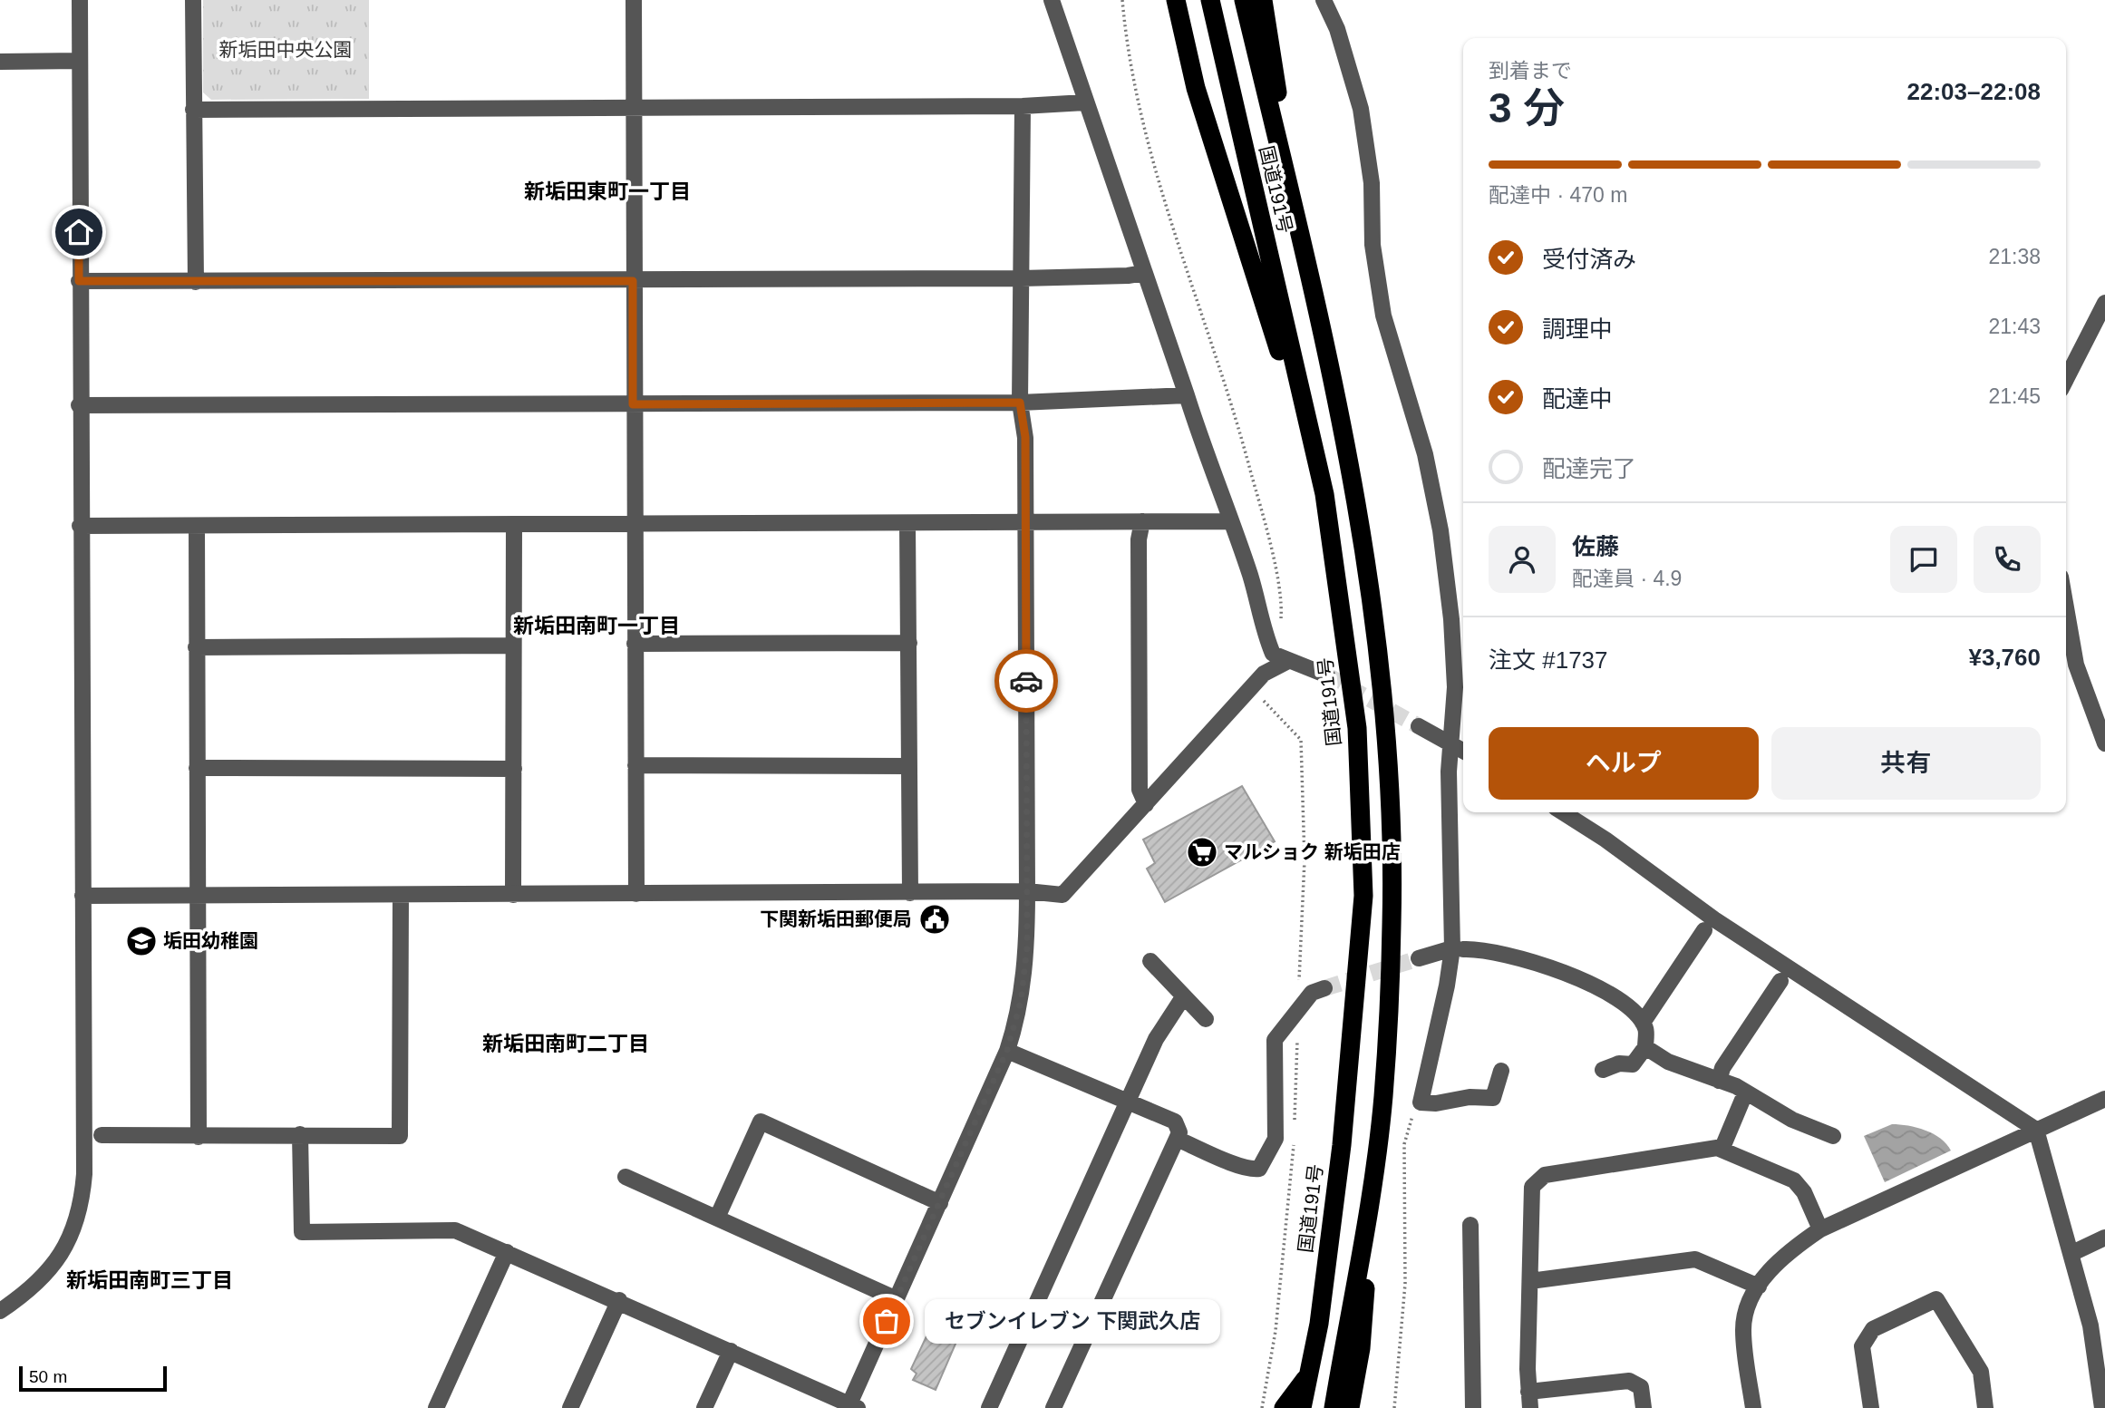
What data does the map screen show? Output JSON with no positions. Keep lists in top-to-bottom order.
{
  "streets": {
    "highway": ["国道191号"]
  },
  "districts": [
    "新垢田東町一丁目",
    "新垢田南町一丁目",
    "新垢田南町二丁目",
    "新垢田南町三丁目"
  ],
  "parks": ["新垢田中央公園"],
  "places": {
    "supermarket": ["マルショク 新垢田店"],
    "public building": ["下関新垢田郵便局"],
    "school or university": ["垢田幼稚園"],
    "other": ["セブンイレブン 下関武久店"]
  },
  "scale_bar": "50 m",
  "page": {
    "heading": ["3 分", "到着まで", "22:03–22:08"],
    "panel": [
      "佐藤",
      "配達員 · 4.9",
      "注文 #1737",
      "¥3,760"
    ],
    "bar": "配達中 · 470 m",
    "list": [
      ["受付済み", "21:38"],
      ["調理中", "21:43"],
      ["配達中", "21:45"],
      "配達完了"
    ],
    "buttons": ["ヘルプ", "共有"],
    "bubble": "セブンイレブン 下関武久店",
    "scale": "50 m"
  }
}
